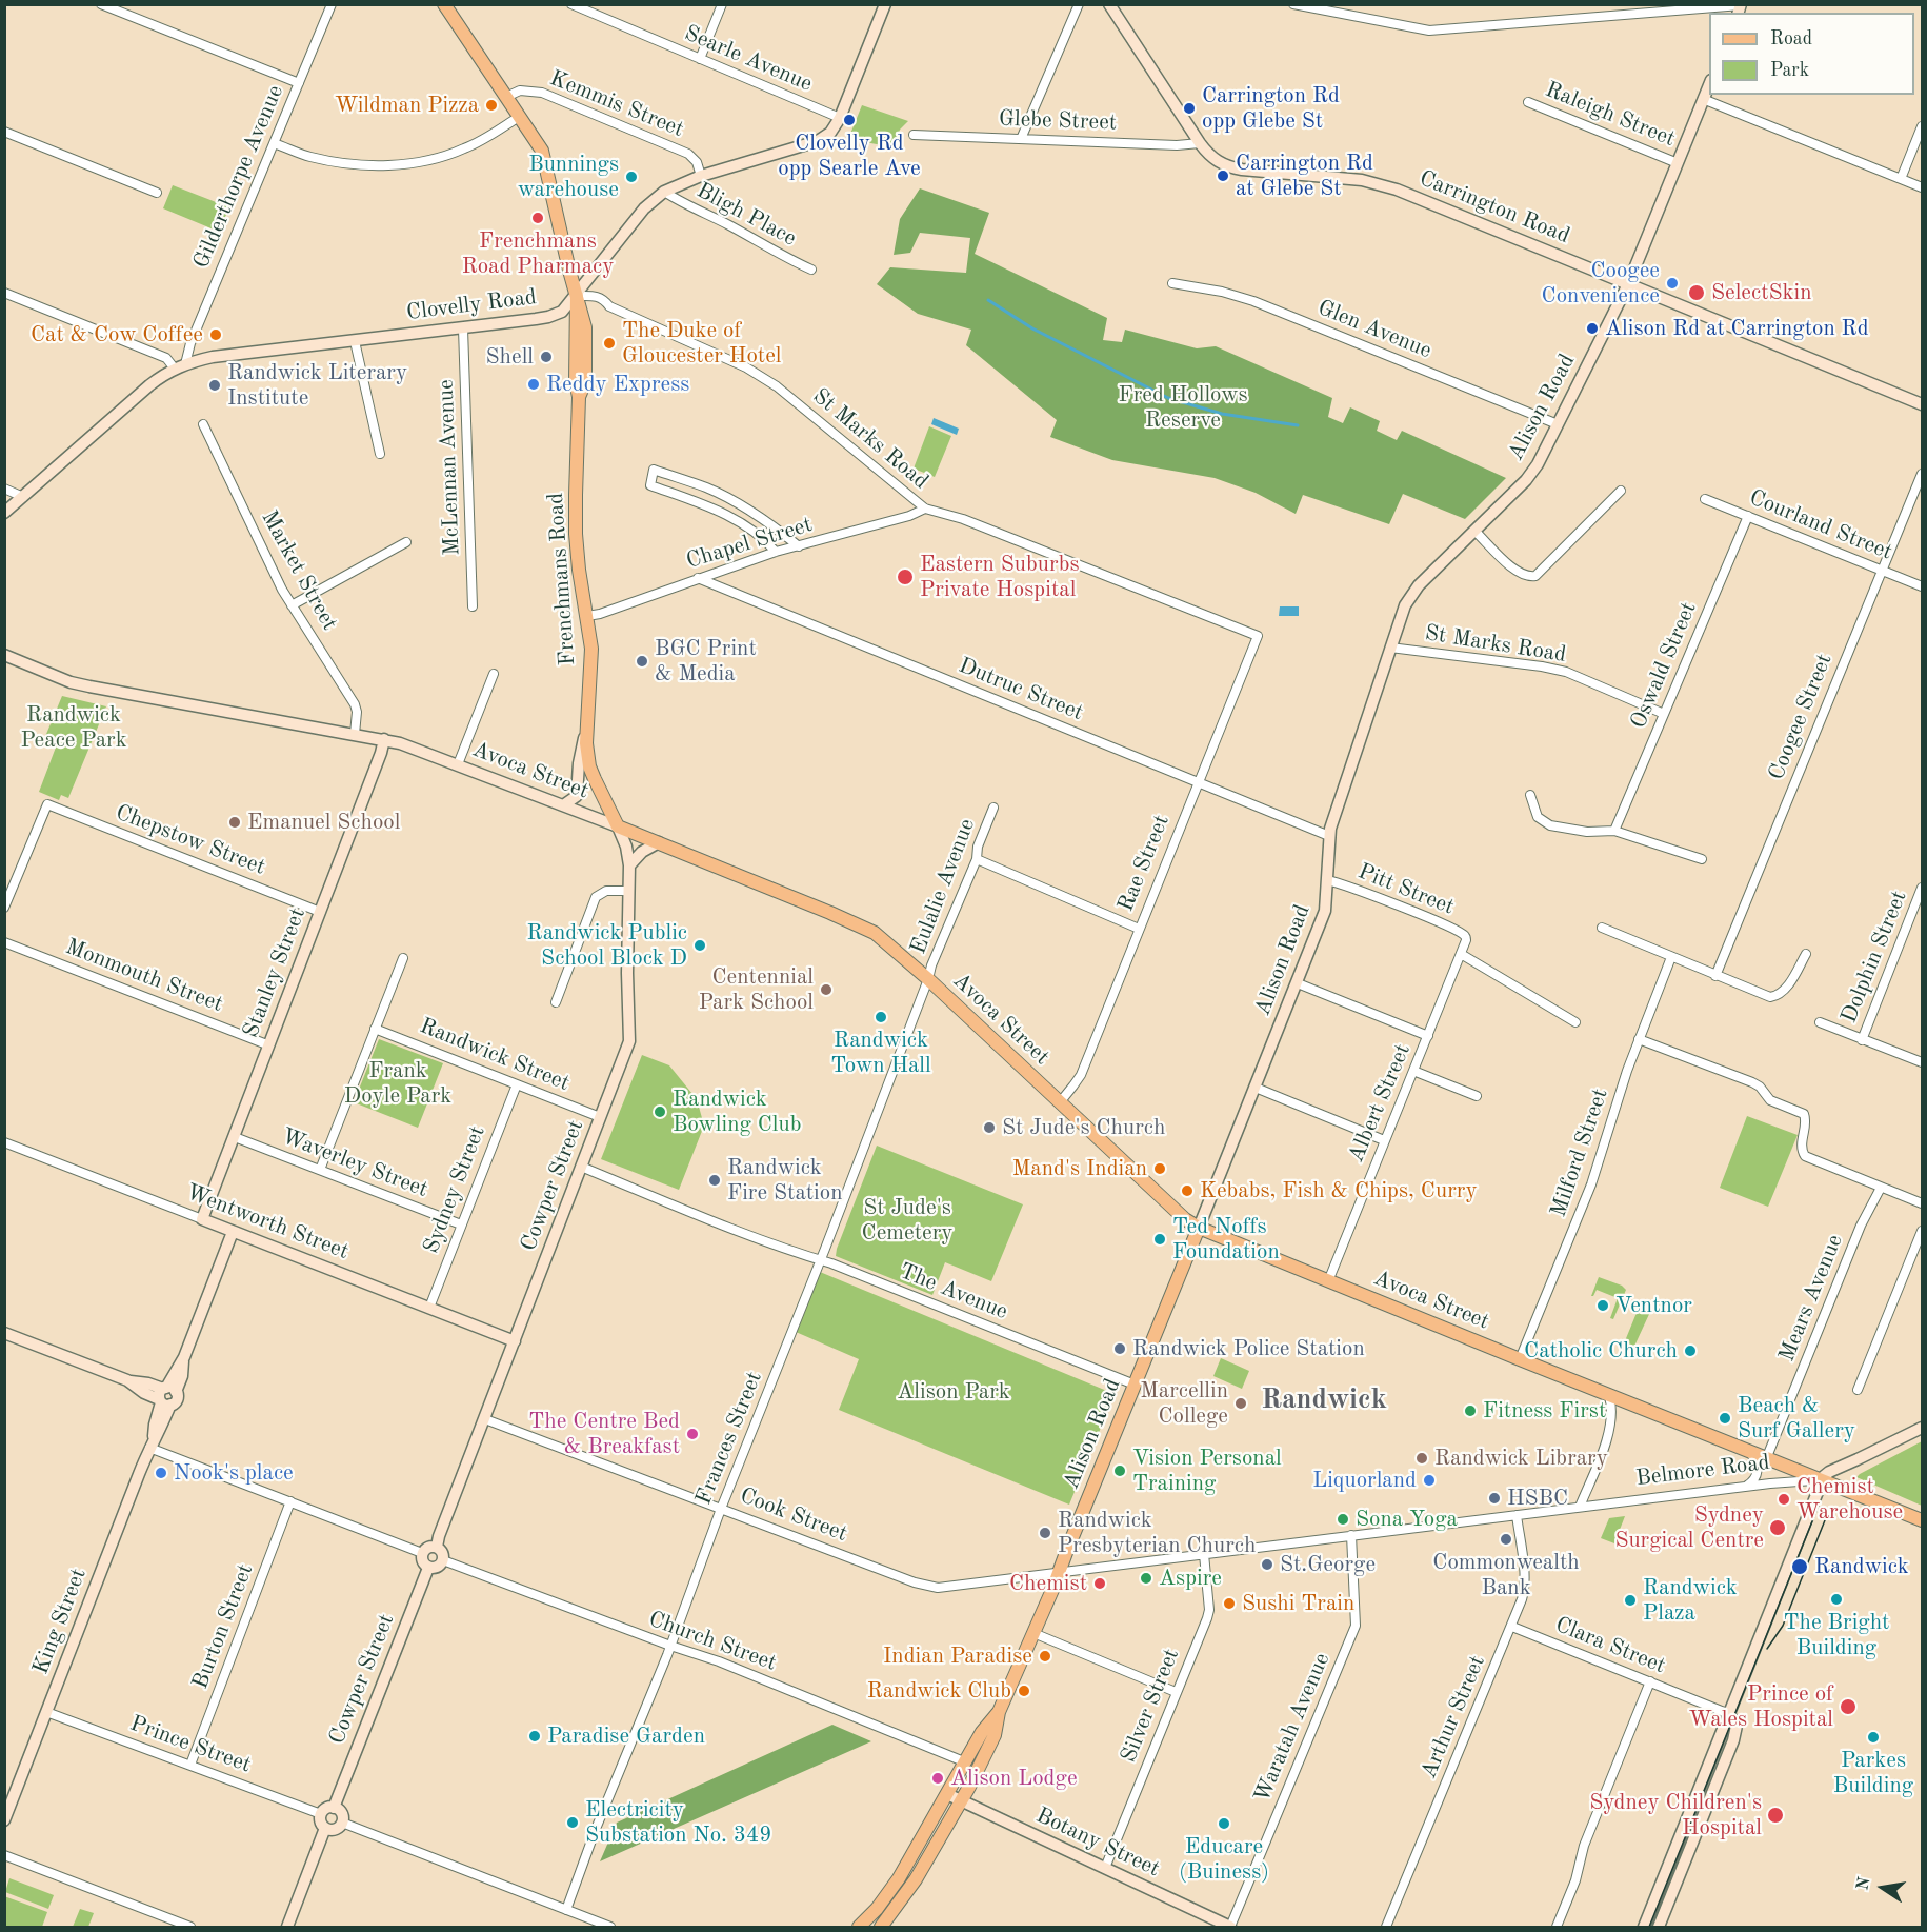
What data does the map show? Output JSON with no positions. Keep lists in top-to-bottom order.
{
  "streets": {
    "main road": [
      "Carrington Road",
      "Clovelly Road",
      "Alison Road",
      "Frenchmans Road",
      "Avoca Street",
      "Stanley Street",
      "Cowper Street",
      "Wentworth Street",
      "King Street",
      "Botany Street"
    ],
    "street": [
      "Searle Avenue",
      "Kemmis Street",
      "Raleigh Street",
      "Glebe Street",
      "Gilderthorpe Avenue",
      "Bligh Place",
      "Glen Avenue",
      "St Marks Road",
      "McLennan Avenue",
      "Courland Street",
      "Chapel Street",
      "Market Street",
      "Oswald Street",
      "Dutruc Street",
      "Coogee Street",
      "Chepstow Street",
      "Rae Street",
      "Eulalie Avenue",
      "Pitt Street",
      "Dolphin Street",
      "Monmouth Street",
      "Randwick Street",
      "Albert Street",
      "Milford Street",
      "Waverley Street",
      "Sydney Street",
      "The Avenue",
      "Mears Avenue",
      "Frances Street",
      "Belmore Road",
      "Cook Street",
      "Burton Street",
      "Church Street",
      "Clara Street",
      "Silver Street",
      "Arthur Street",
      "Waratah Avenue",
      "Prince Street"
    ]
  },
  "crossings": [
    ["Searle Avenue", "Clovelly Road"],
    ["Kemmis Street", "Clovelly Road"],
    ["Kemmis Street", "Frenchmans Road"],
    ["Raleigh Street", "Alison Road"],
    ["Glebe Street", "Carrington Road"],
    ["Gilderthorpe Avenue", "Clovelly Road"],
    ["Carrington Road", "Alison Road"],
    ["Bligh Place", "Clovelly Road"],
    ["Clovelly Road", "St Marks Road"],
    ["Clovelly Road", "McLennan Avenue"],
    ["Clovelly Road", "Frenchmans Road"],
    ["Glen Avenue", "Alison Road"],
    ["Alison Road", "St Marks Road"],
    ["Alison Road", "Dutruc Street"],
    ["Alison Road", "Avoca Street"],
    ["Alison Road", "Pitt Street"],
    ["Alison Road", "The Avenue"],
    ["Alison Road", "Belmore Road"],
    ["Alison Road", "Cook Street"],
    ["Alison Road", "Church Street"],
    ["Alison Road", "Botany Street"],
    ["St Marks Road", "Chapel Street"],
    ["St Marks Road", "Frenchmans Road"],
    ["St Marks Road", "Oswald Street"],
    ["St Marks Road", "Rae Street"],
    ["Courland Street", "Oswald Street"],
    ["Courland Street", "Coogee Street"],
    ["Chapel Street", "Frenchmans Road"],
    ["Chapel Street", "Dutruc Street"],
    ["Market Street", "Avoca Street"],
    ["Frenchmans Road", "Avoca Street"],
    ["Frenchmans Road", "Cowper Street"],
    ["Dutruc Street", "Rae Street"],
    ["Avoca Street", "Rae Street"],
    ["Avoca Street", "Eulalie Avenue"],
    ["Avoca Street", "Stanley Street"],
    ["Avoca Street", "Albert Street"],
    ["Avoca Street", "Milford Street"],
    ["Avoca Street", "Cowper Street"],
    ["Avoca Street", "Mears Avenue"],
    ["Avoca Street", "Frances Street"],
    ["Avoca Street", "Belmore Road"],
    ["Chepstow Street", "Stanley Street"],
    ["Eulalie Avenue", "Frances Street"],
    ["Pitt Street", "Albert Street"],
    ["Stanley Street", "Monmouth Street"],
    ["Stanley Street", "Waverley Street"],
    ["Stanley Street", "Wentworth Street"],
    ["Randwick Street", "Cowper Street"],
    ["Randwick Street", "Sydney Street"],
    ["Waverley Street", "Sydney Street"],
    ["Cowper Street", "Wentworth Street"],
    ["Cowper Street", "The Avenue"],
    ["Cowper Street", "Cook Street"],
    ["Cowper Street", "Church Street"],
    ["Cowper Street", "Prince Street"],
    ["Sydney Street", "Wentworth Street"],
    ["Wentworth Street", "King Street"],
    ["The Avenue", "Frances Street"],
    ["Frances Street", "Cook Street"],
    ["Frances Street", "Church Street"],
    ["Belmore Road", "Cook Street"],
    ["Belmore Road", "Silver Street"],
    ["Belmore Road", "Arthur Street"],
    ["Belmore Road", "Waratah Avenue"],
    ["King Street", "Prince Street"],
    ["Burton Street", "Prince Street"],
    ["Clara Street", "Arthur Street"],
    ["Silver Street", "Botany Street"],
    ["Waratah Avenue", "Botany Street"]
  ],
  "districts": ["Randwick"],
  "parks": [
    "Fred Hollows Reserve",
    "Randwick Peace Park",
    "Frank Doyle Park",
    "St Jude's Cemetery",
    "Alison Park"
  ],
  "places": [
    "Wildman Pizza",
    "Carrington Rd opp Glebe St",
    "Clovelly Rd opp Searle Ave",
    "Carrington Rd at Glebe St",
    "Bunnings warehouse",
    "Frenchmans Road Pharmacy",
    "Coogee Convenience",
    "SelectSkin",
    "Alison Rd at Carrington Rd",
    "Cat & Cow Coffee",
    "The Duke of Gloucester Hotel",
    "Shell",
    "Reddy Express",
    "Randwick Literary Institute",
    "Eastern Suburbs Private Hospital",
    "BGC Print & Media",
    "Emanuel School",
    "Randwick Public School Block D",
    "Centennial Park School",
    "Randwick Town Hall",
    "Randwick Bowling Club",
    "St Jude's Church",
    "Mand's Indian",
    "Randwick Fire Station",
    "Kebabs, Fish & Chips, Curry",
    "Ted Noffs Foundation",
    "Ventnor",
    "Randwick Police Station",
    "Catholic Church",
    "Marcellin College",
    "Fitness First",
    "Beach & Surf Gallery",
    "The Centre Bed & Breakfast",
    "Randwick Library",
    "Vision Personal Training",
    "Nook's place",
    "Liquorland",
    "HSBC",
    "Chemist Warehouse",
    "Sona Yoga",
    "Sydney Surgical Centre",
    "Randwick Presbyterian Church",
    "Commonwealth Bank",
    "St.George",
    "Randwick",
    "Aspire",
    "Chemist",
    "The Bright Building",
    "Randwick Plaza",
    "Sushi Train",
    "Indian Paradise",
    "Randwick Club",
    "Prince of Wales Hospital",
    "Paradise Garden",
    "Parkes Building",
    "Alison Lodge",
    "Sydney Children's Hospital",
    "Electricity Substation No. 349",
    "Educare (Buiness)"
  ],
  "legend": ["Road", "Park"],
  "north": "left"
}
